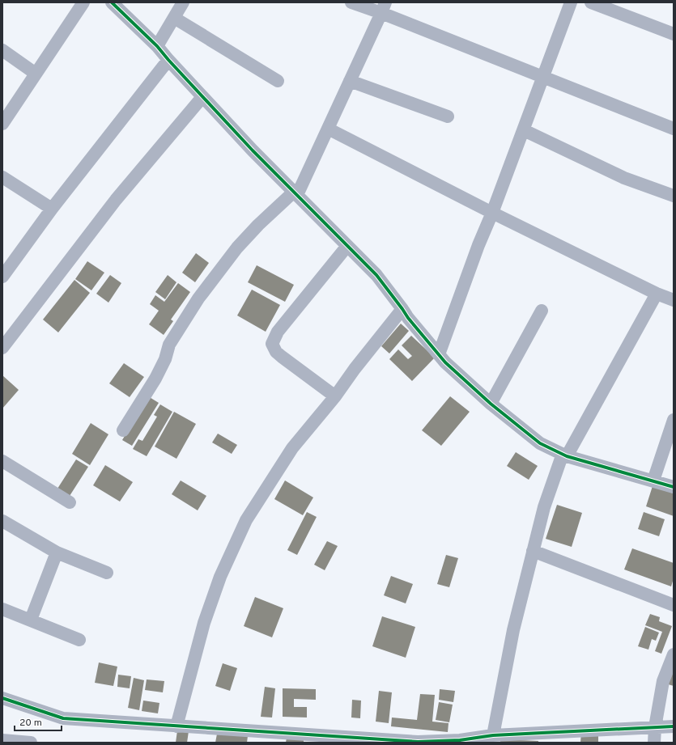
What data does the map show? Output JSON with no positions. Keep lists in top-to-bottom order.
{
  "scale_bar": "20 m"
}
